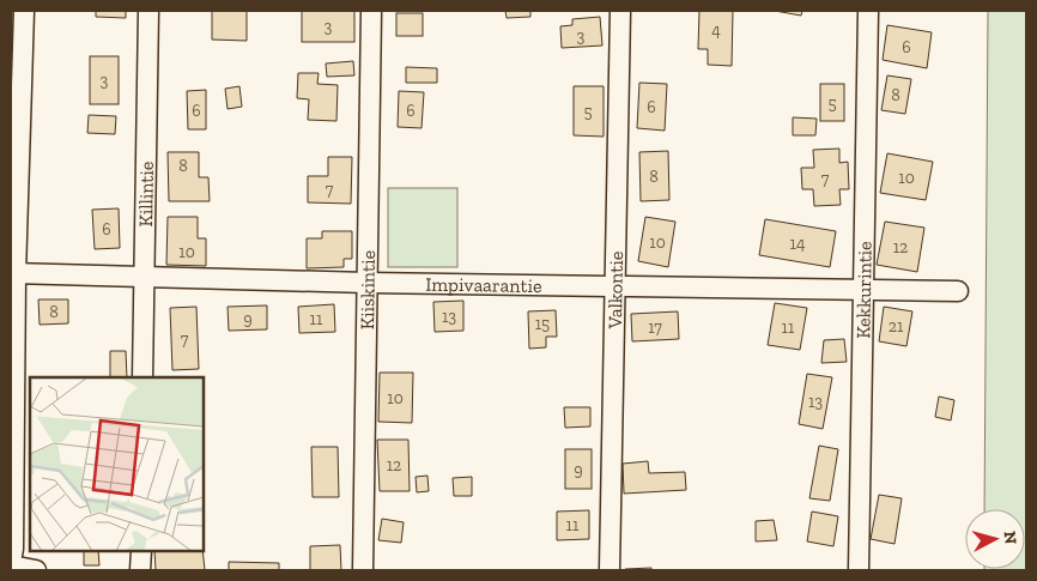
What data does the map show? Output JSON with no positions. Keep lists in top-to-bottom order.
{
  "streets": {
    "street": [
      "Killintie",
      "Impivaarantie",
      "Kekkurintie",
      "Kiiskintie",
      "Valkontie"
    ]
  },
  "crossings": [
    ["Killintie", "Impivaarantie"],
    ["Impivaarantie", "Kekkurintie"],
    ["Impivaarantie", "Kiiskintie"],
    ["Impivaarantie", "Valkontie"]
  ],
  "house_numbers": [
    "3",
    "4",
    "3",
    "6",
    "3",
    "8",
    "5",
    "6",
    "6",
    "6",
    "5",
    "8",
    "8",
    "10",
    "7",
    "7",
    "6",
    "10",
    "14",
    "12",
    "10",
    "8",
    "13",
    "9",
    "11",
    "15",
    "21",
    "17",
    "11",
    "7",
    "10",
    "13",
    "12",
    "9",
    "11"
  ],
  "north": "right"
}
